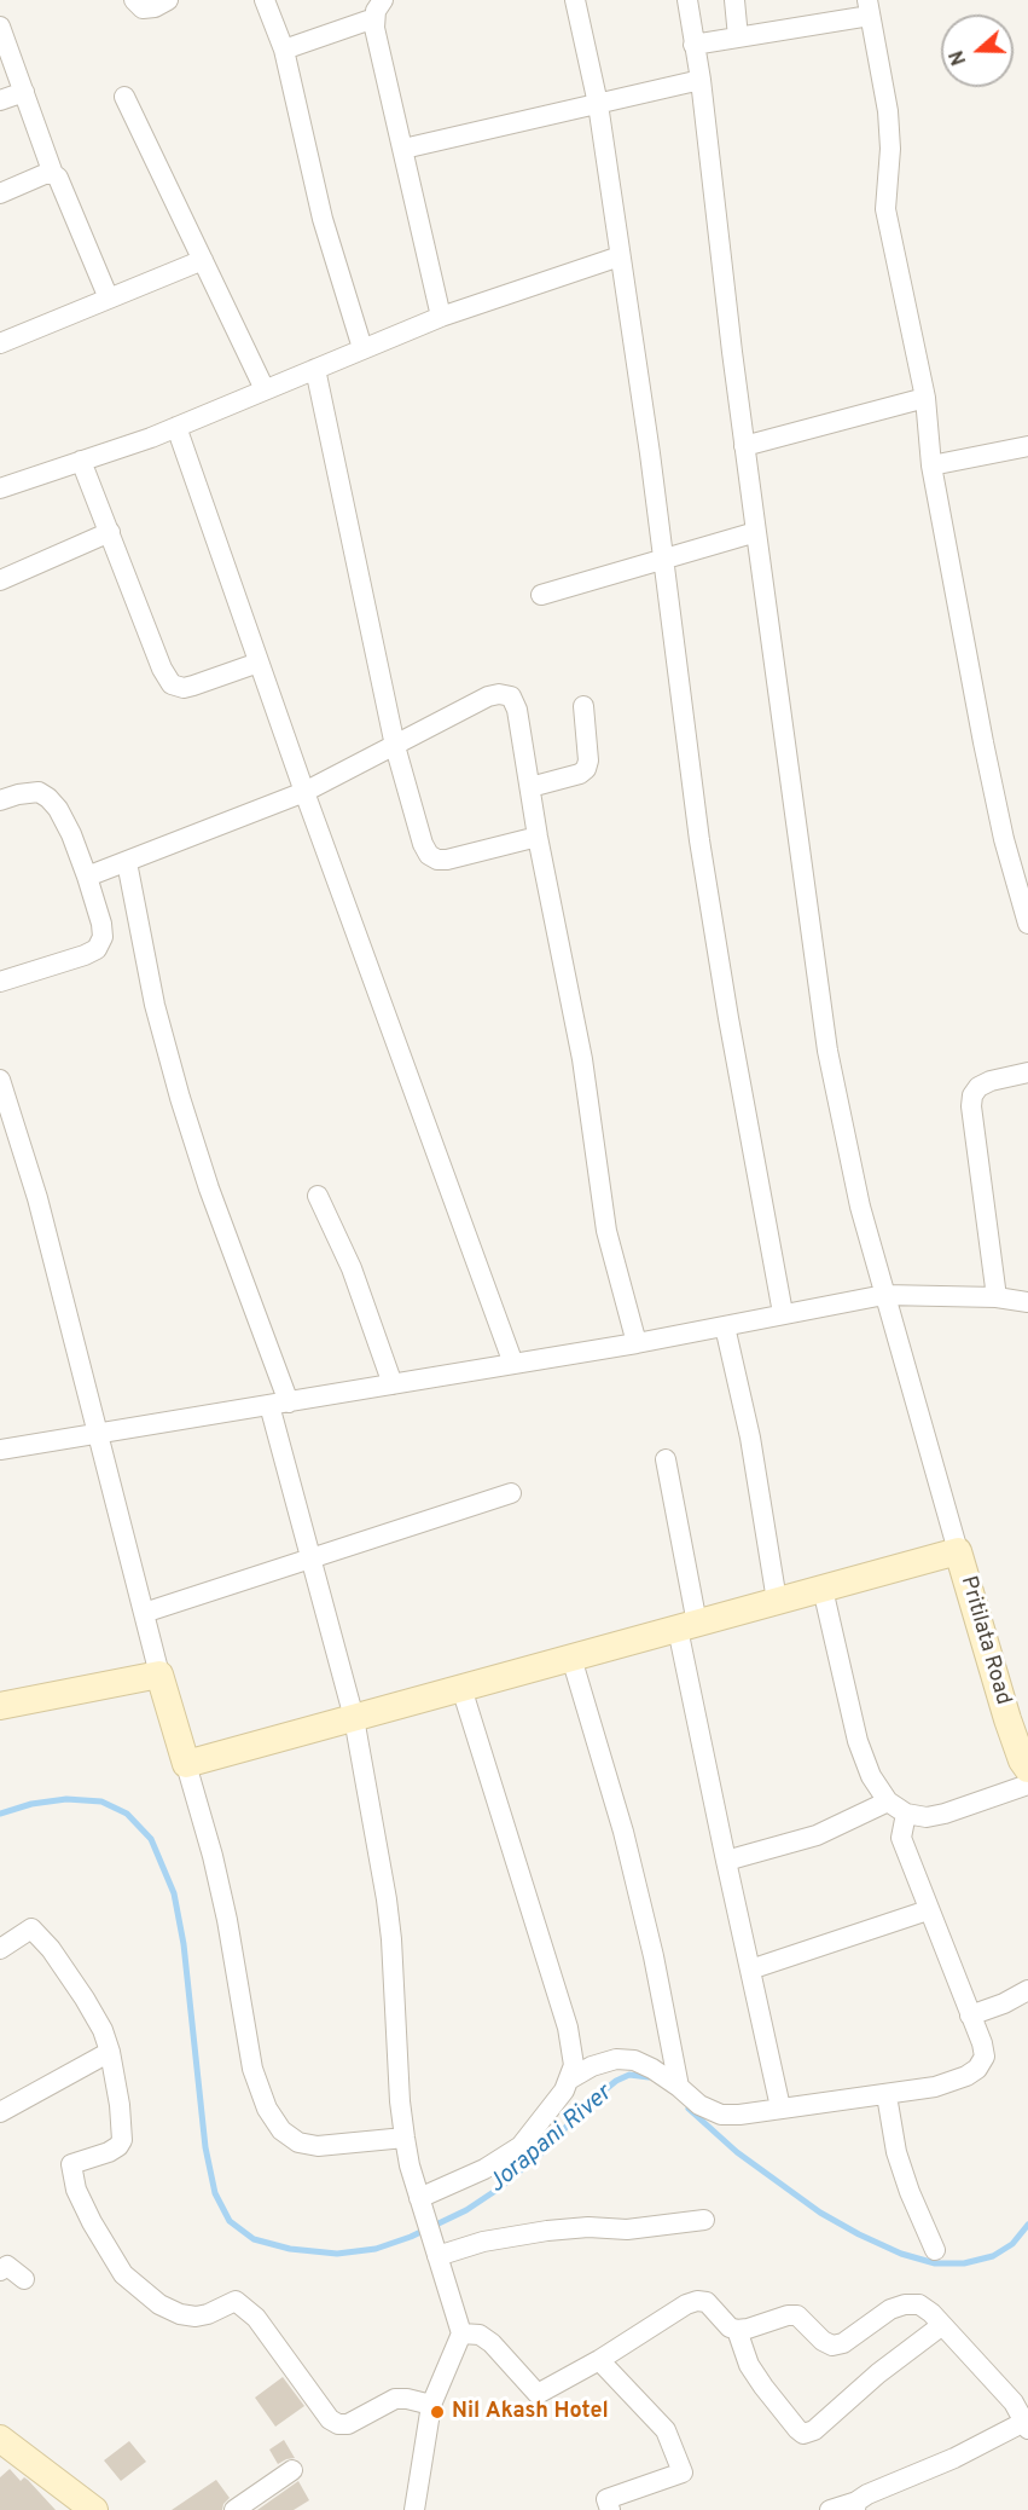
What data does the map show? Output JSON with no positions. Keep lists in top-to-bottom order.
{
  "streets": {
    "street": ["Pritilata Road"]
  },
  "water": ["Jorapani River"],
  "places": ["Nil Akash Hotel"],
  "north": "left"
}
